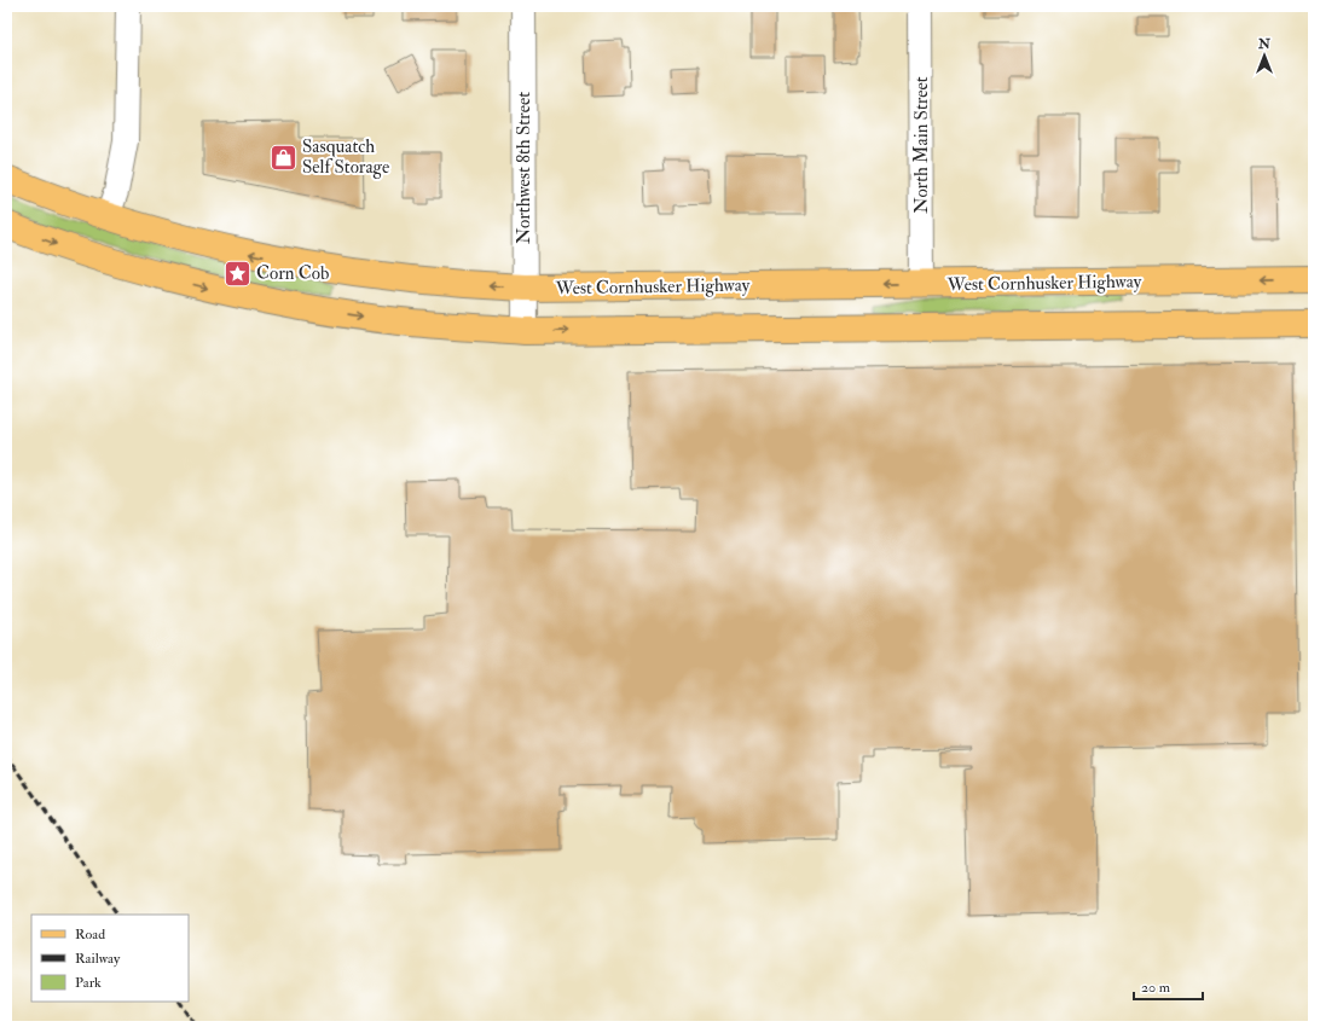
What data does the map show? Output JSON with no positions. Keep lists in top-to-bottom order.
{
  "streets": {
    "main road": ["West Cornhusker Highway"],
    "street": ["North Main Street", "Northwest 8th Street"]
  },
  "crossings": [
    ["North Main Street", "West Cornhusker Highway"],
    ["Northwest 8th Street", "West Cornhusker Highway"]
  ],
  "places": {
    "shop": ["Sasquatch Self Storage"],
    "place": ["Corn Cob"]
  },
  "legend": ["Road", "Railway", "Park"],
  "scale_bar": "20 m",
  "north": "top"
}
